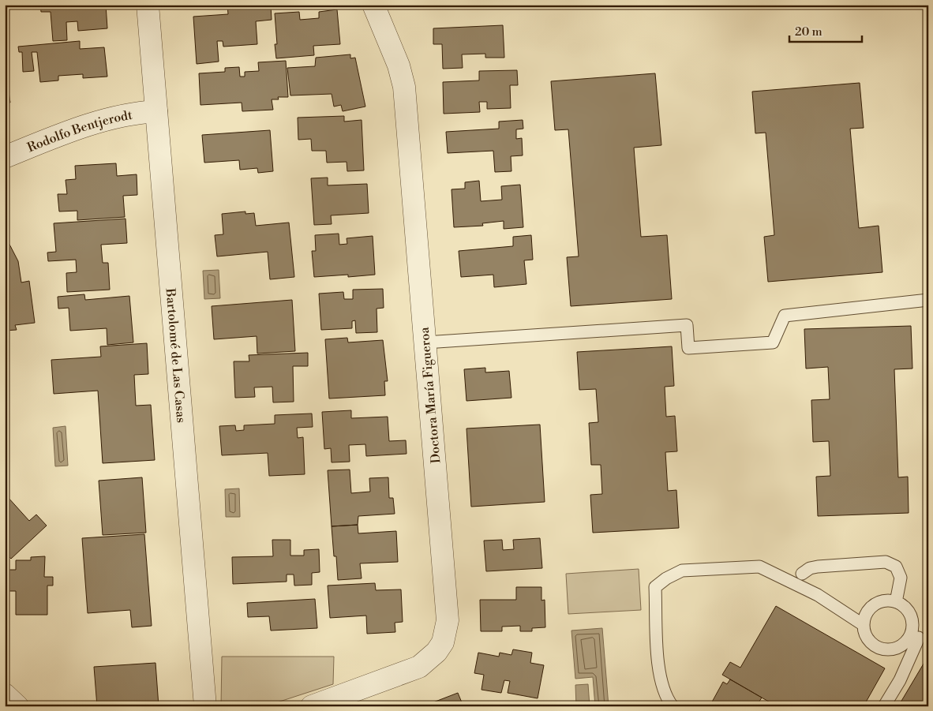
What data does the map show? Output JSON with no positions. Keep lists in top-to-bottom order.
{
  "streets": {
    "street": ["Rodolfo Bentjerodt", "Bartolomé de Las Casas", "Doctora María Figueroa"]
  },
  "crossings": [
    ["Rodolfo Bentjerodt", "Bartolomé de Las Casas"]
  ],
  "scale_bar": "20 m"
}
